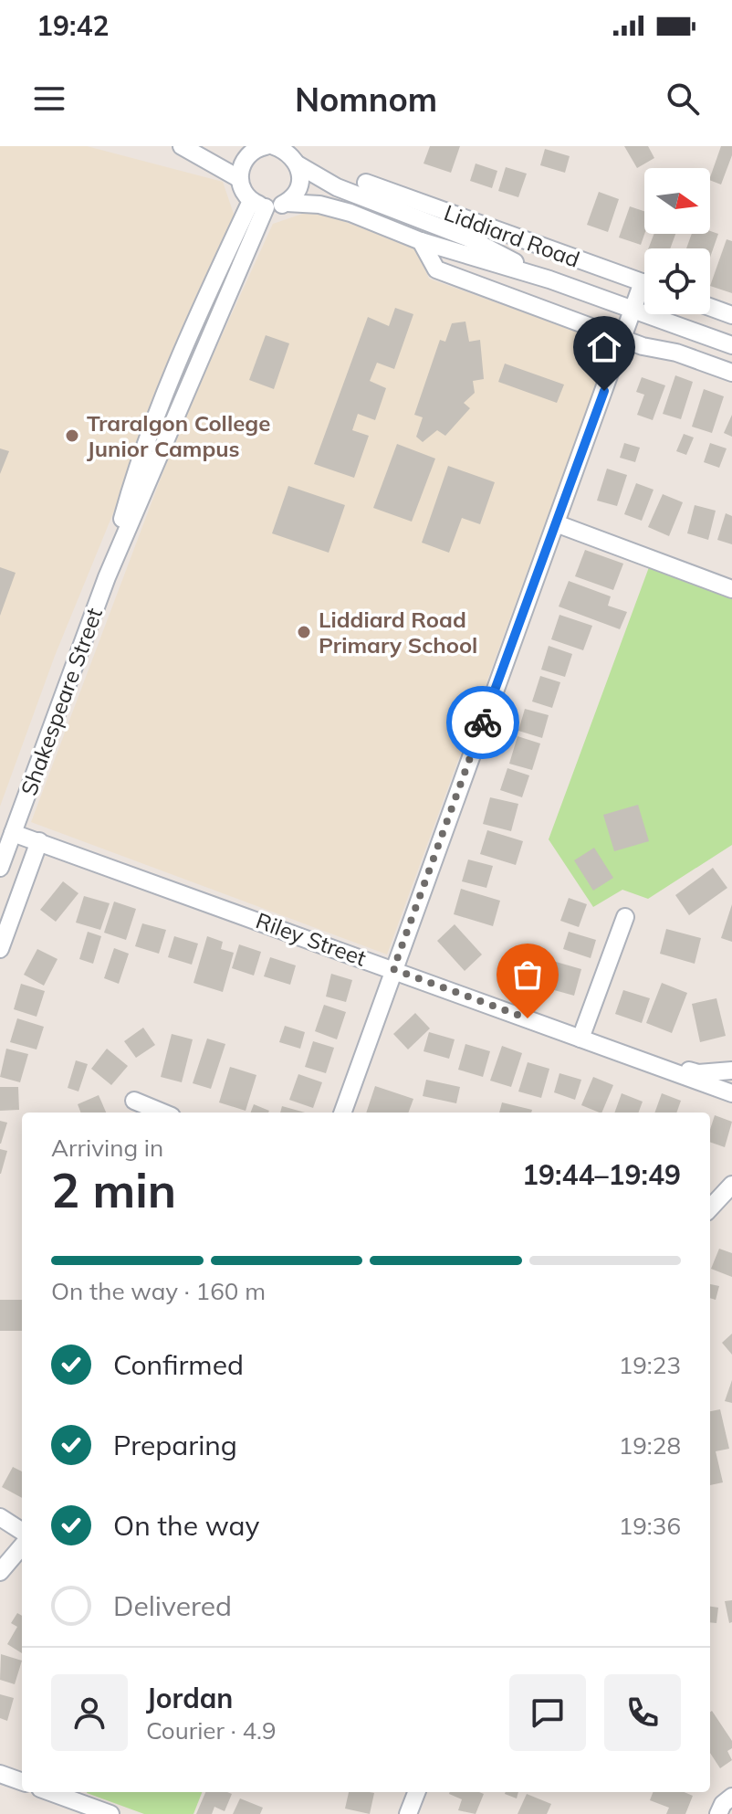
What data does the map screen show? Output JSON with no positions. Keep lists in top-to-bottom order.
{
  "streets": {
    "street": ["Liddiard Road", "Shakespeare Street", "Riley Street"]
  },
  "crossings": [
    ["Liddiard Road", "Shakespeare Street"],
    ["Shakespeare Street", "Riley Street"]
  ],
  "places": ["Traralgon College Junior Campus", "Liddiard Road Primary School"],
  "north": "right",
  "page": {
    "status": "19:42",
    "header": "Nomnom",
    "heading": ["2 min", "Arriving in", "19:44–19:49"],
    "panel": ["Jordan", "Courier · 4.9"],
    "bar": "On the way · 160 m",
    "list": [
      ["Confirmed", "19:23"],
      ["Preparing", "19:28"],
      ["On the way", "19:36"],
      "Delivered"
    ]
  }
}
